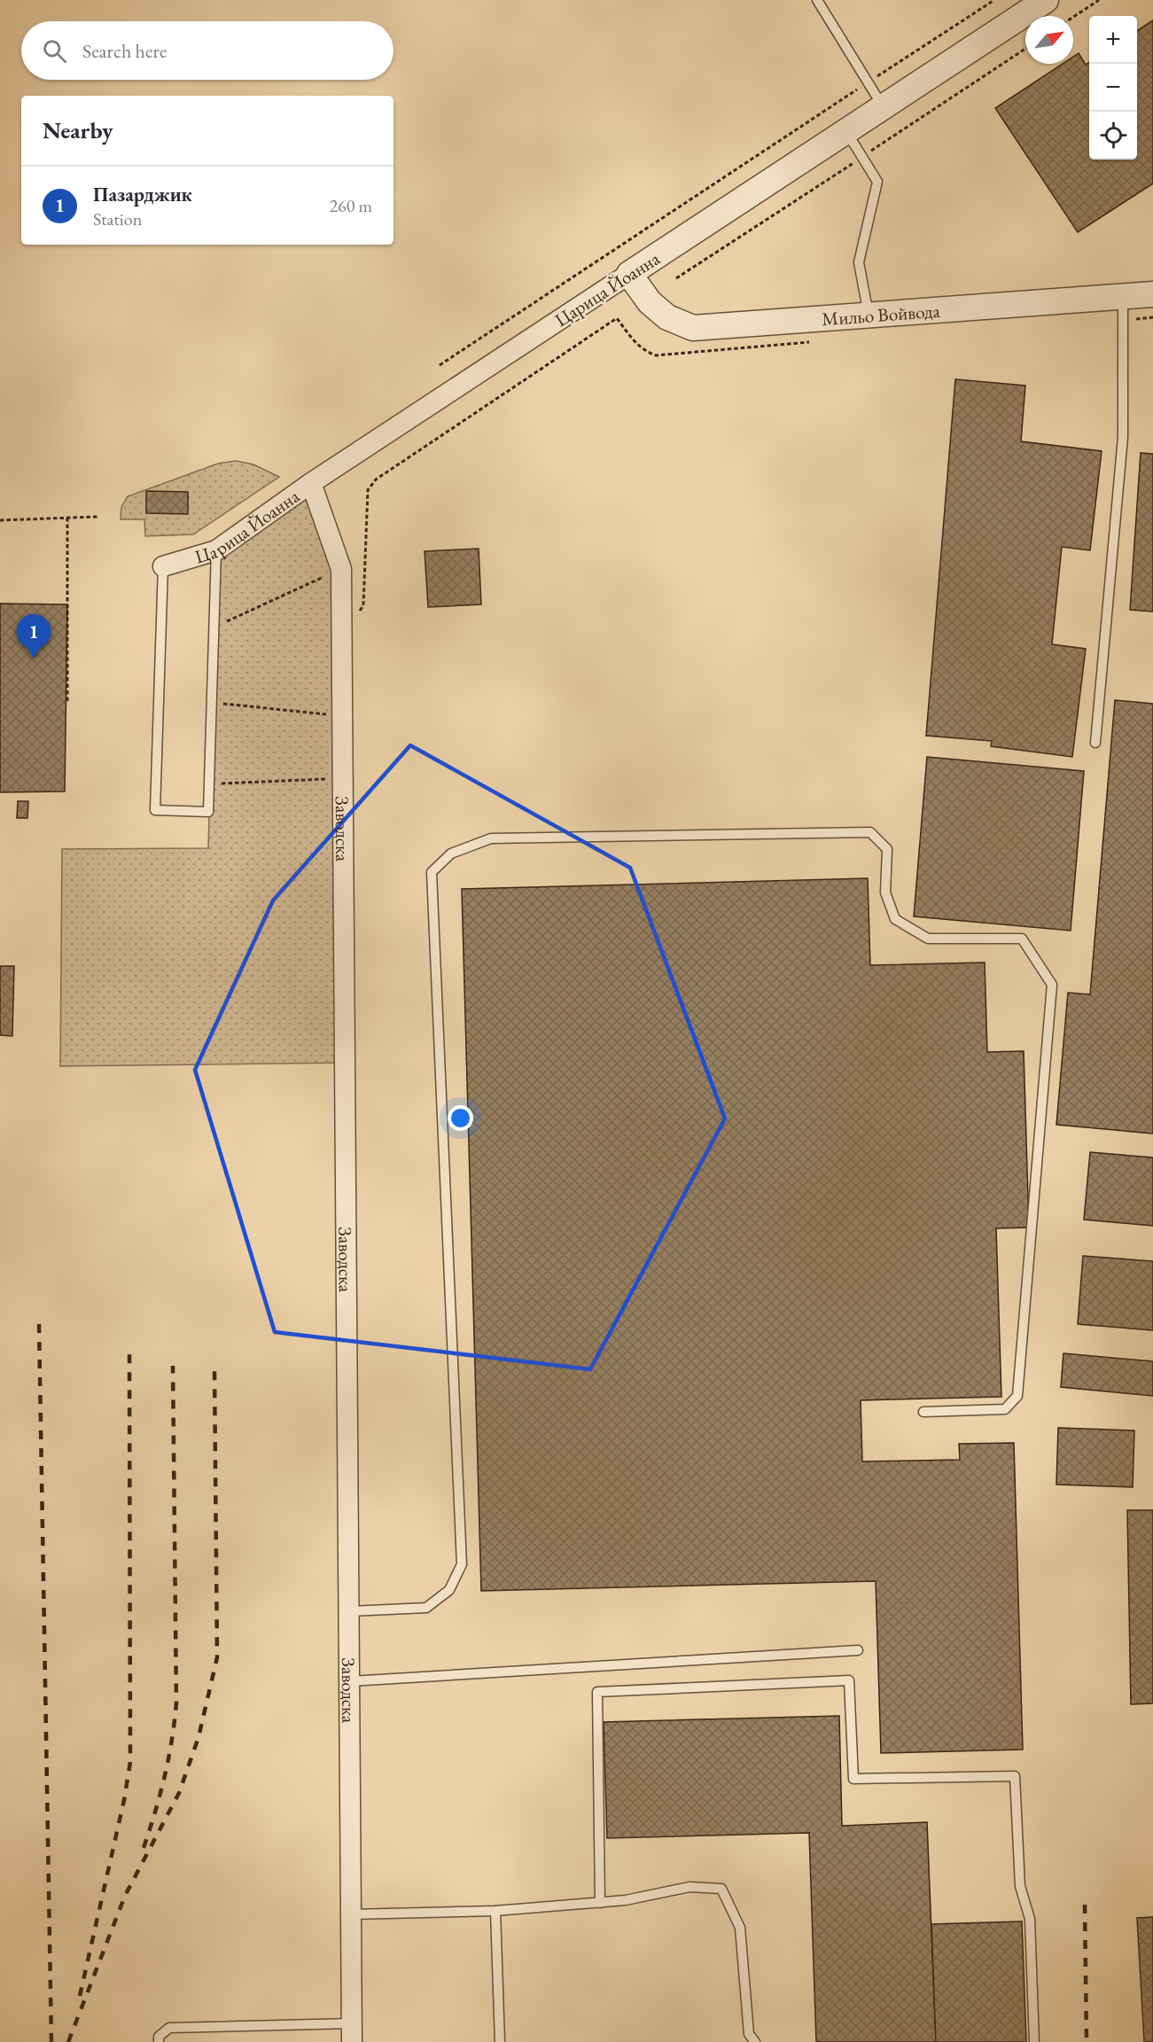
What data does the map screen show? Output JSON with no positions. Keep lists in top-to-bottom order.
{
  "streets": {
    "street": ["Царица Йоанна", "Мильо Войвода", "Заводска"]
  },
  "crossings": [
    ["Царица Йоанна", "Мильо Войвода"],
    ["Царица Йоанна", "Заводска"]
  ],
  "north": "top right",
  "page": {
    "map_buttons": ["+", "−"],
    "search": "Search here",
    "heading": "Nearby",
    "list": [
      {
        "mark": "1",
        "name": "Пазарджик",
        "note": "Station",
        "value": "260 m"
      }
    ],
    "pins": "1"
  }
}
